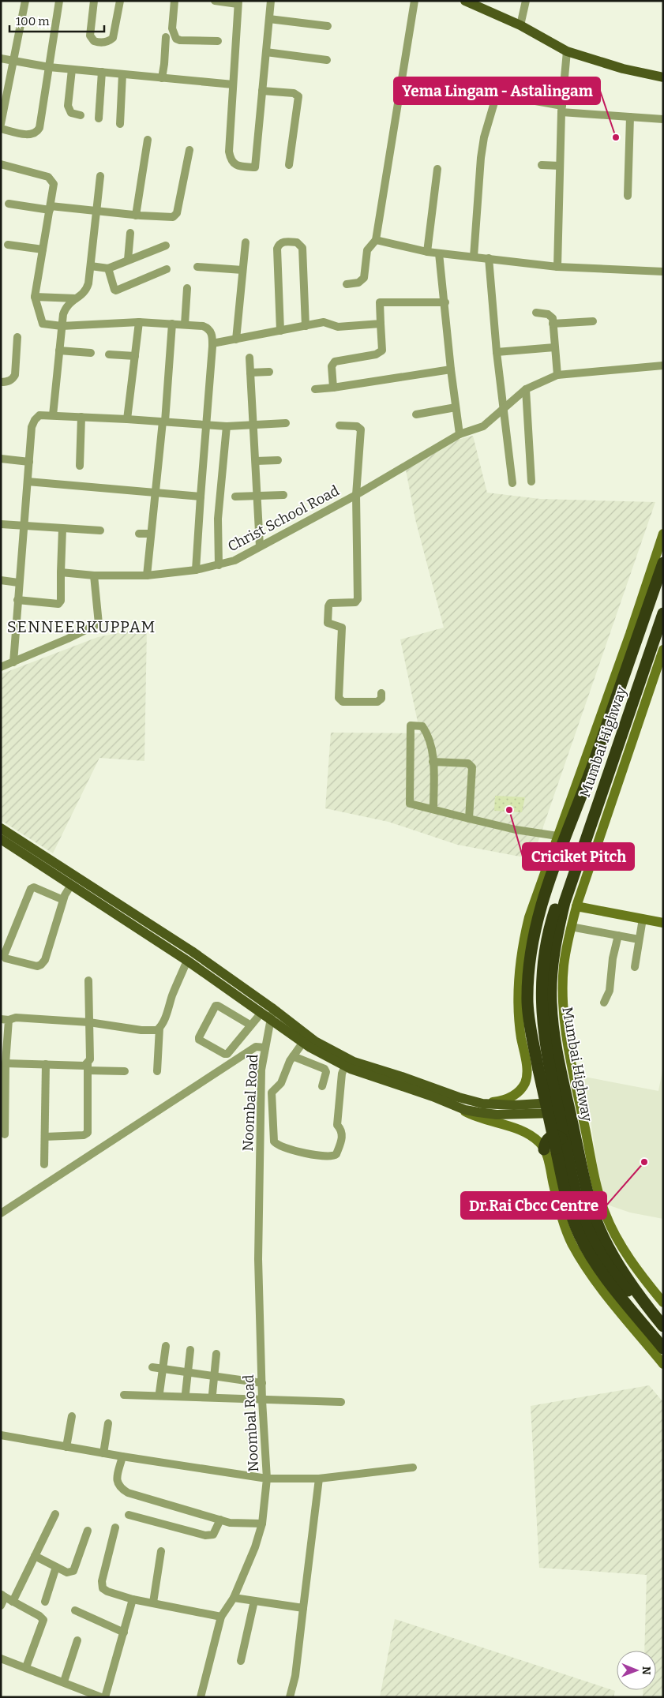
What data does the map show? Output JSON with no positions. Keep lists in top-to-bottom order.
{
  "streets": {
    "highway": ["Mumbai Highway"],
    "street": ["Christ School Road", "Noombal Road"]
  },
  "districts": ["SENNEERKUPPAM"],
  "places": ["Yema Lingam - Astalingam", "Criciket Pitch", "Dr.Rai Cbcc Centre"],
  "scale_bar": "100 m",
  "north": "right"
}
